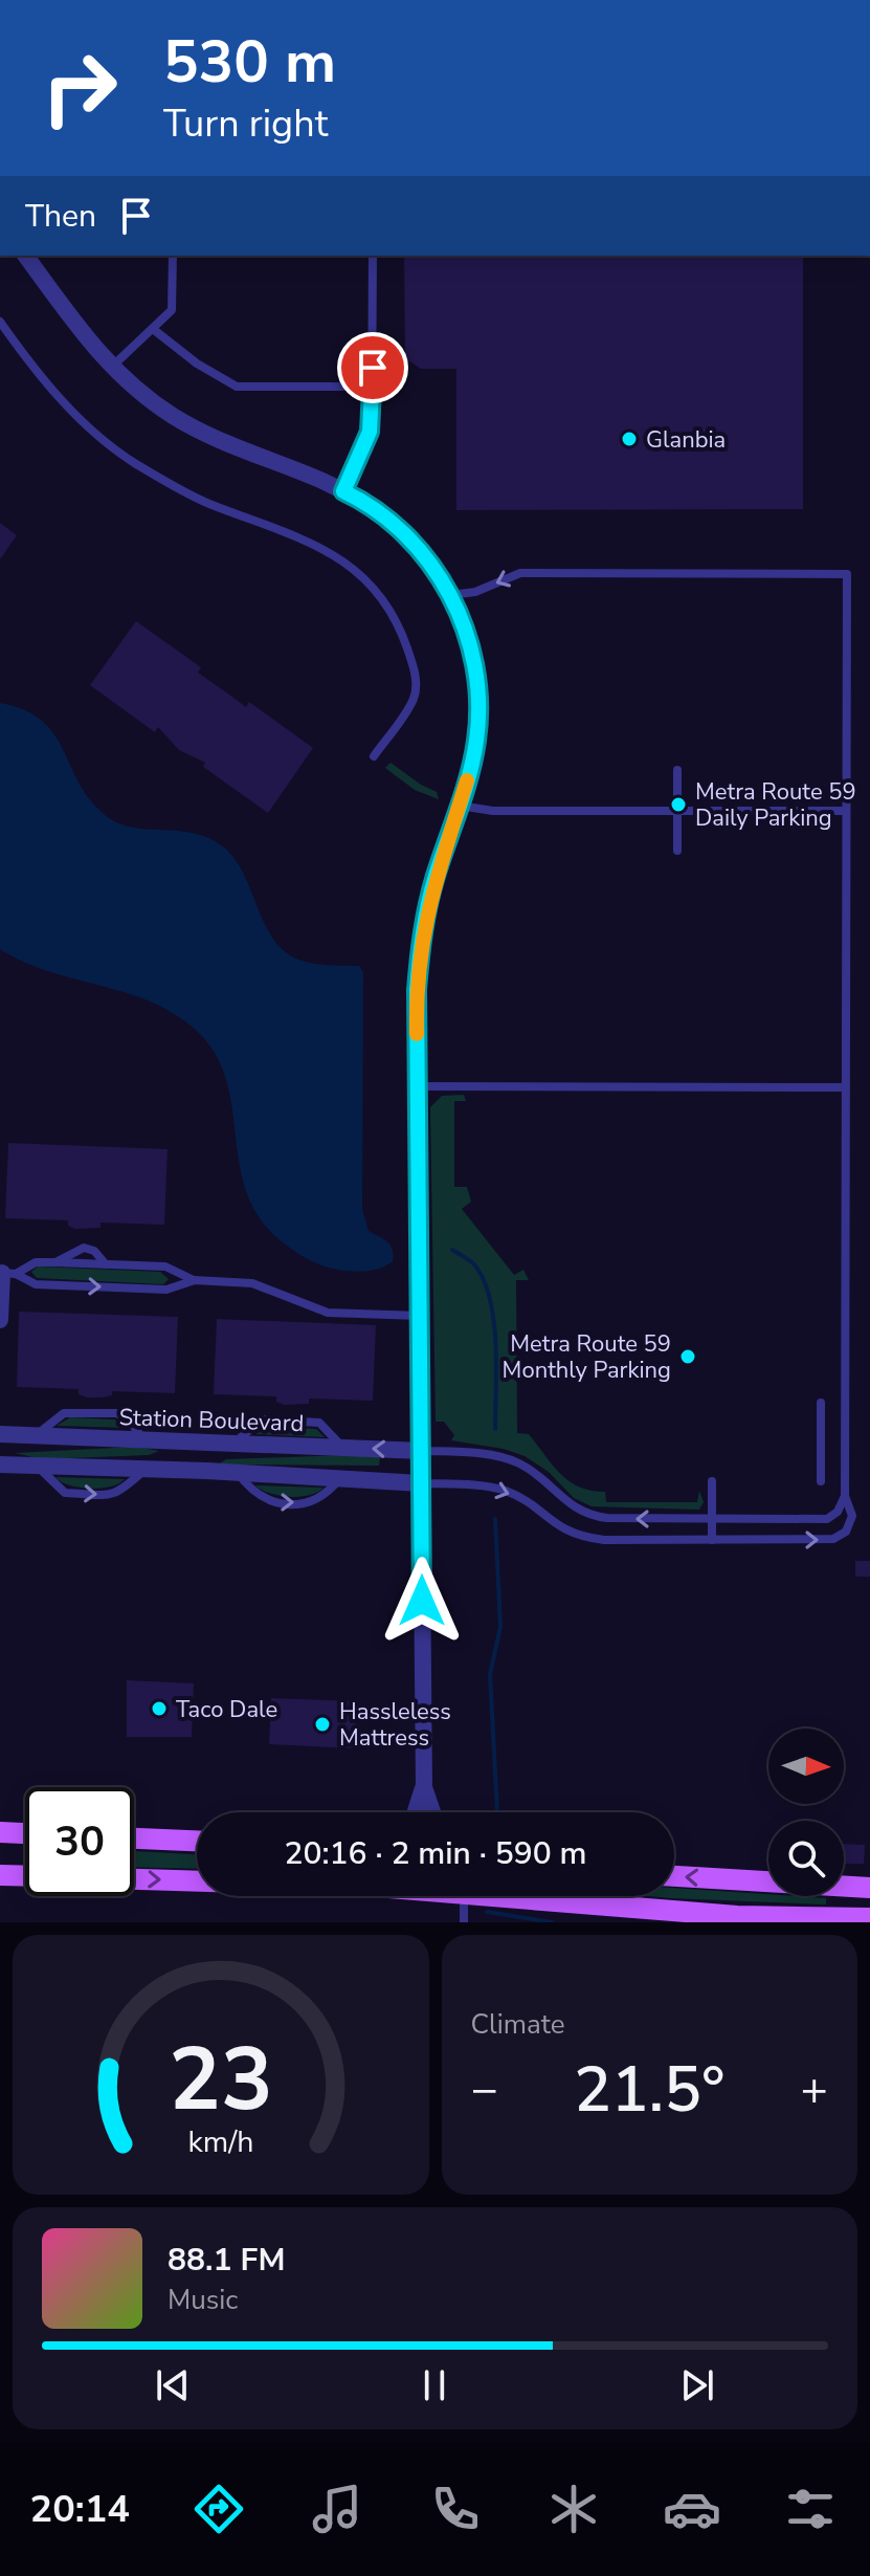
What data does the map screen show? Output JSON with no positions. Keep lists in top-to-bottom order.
{
  "streets": {
    "street": ["Station Boulevard"]
  },
  "places": [
    "Glanbia",
    "Metra Route 59 Daily Parking",
    "Metra Route 59 Monthly Parking",
    "Taco Dale",
    "Hassleless Mattress"
  ],
  "north": "right",
  "page": {
    "turn": ["530 m", "Turn right"],
    "then": "Then",
    "limit": "30",
    "trip": "20:16 · 2 min · 590 m",
    "tile": "Climate",
    "heat": ["−", "21.5°", "+"],
    "song": ["88.1 FM", "Music"],
    "tabs": "20:14",
    "gauge": ["23", "km/h"]
  }
}
